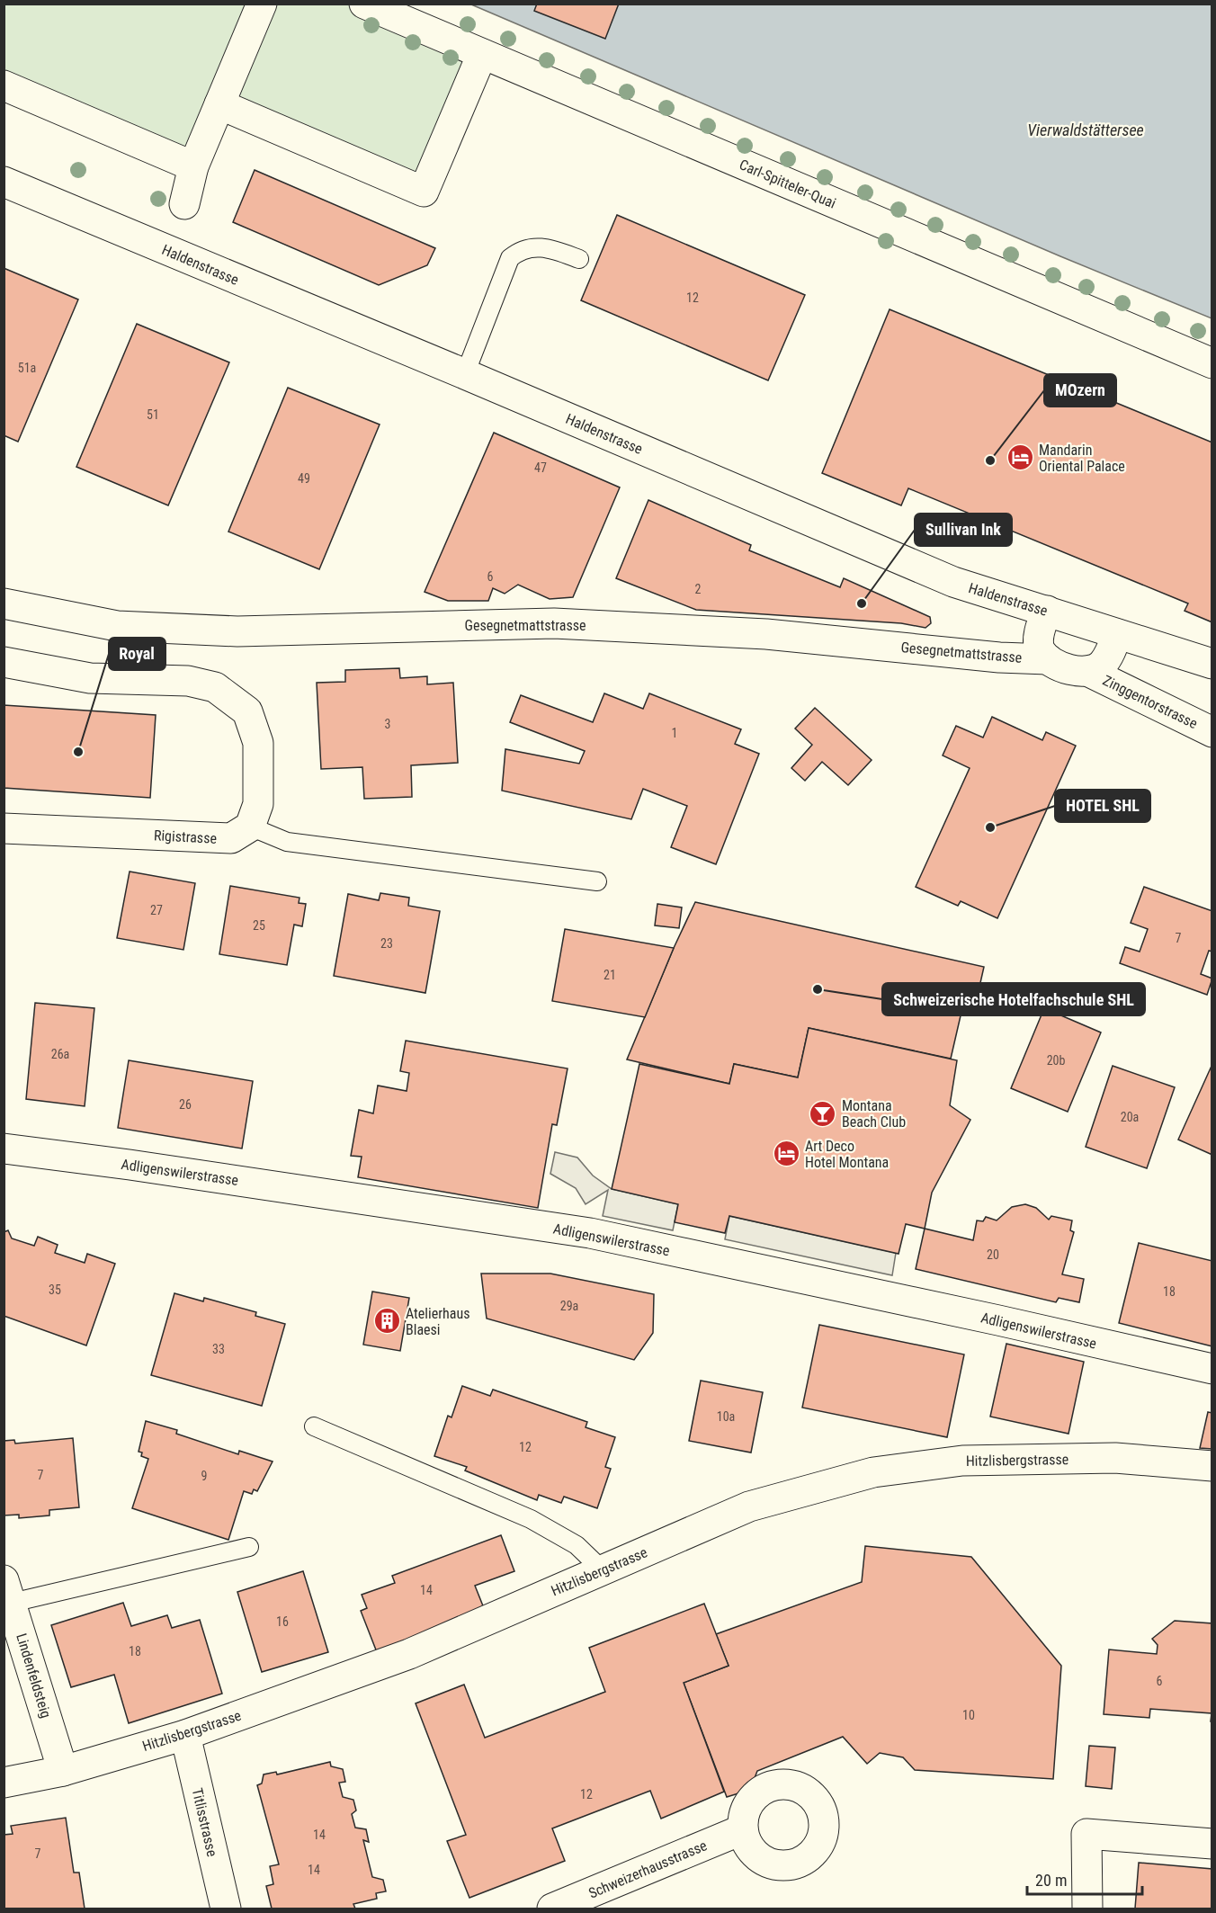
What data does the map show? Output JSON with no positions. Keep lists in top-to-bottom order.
{
  "streets": {
    "street": [
      "Carl-Spitteler-Quai",
      "Haldenstrasse",
      "Gesegnetmattstrasse",
      "Zinggentorstrasse",
      "Rigistrasse",
      "Adligenswilerstrasse",
      "Hitzlisbergstrasse",
      "Lindenfeldsteig",
      "Titlisstrasse",
      "Schweizerhausstrasse"
    ]
  },
  "crossings": [
    ["Gesegnetmattstrasse", "Zinggentorstrasse"],
    ["Hitzlisbergstrasse", "Lindenfeldsteig"],
    ["Hitzlisbergstrasse", "Titlisstrasse"]
  ],
  "water": ["Vierwaldstättersee"],
  "places": {
    "hotel": ["Mandarin Oriental Palace", "Art Deco Hotel Montana"],
    "other": [
      "MOzern",
      "Sullivan Ink",
      "Royal",
      "HOTEL SHL",
      "Schweizerische Hotelfachschule SHL"
    ],
    "bar": ["Montana Beach Club"],
    "building": ["Atelierhaus Blaesi"]
  },
  "house_numbers": [
    "12",
    "51a",
    "51",
    "47",
    "49",
    "6",
    "2",
    "3",
    "1",
    "27",
    "25",
    "7",
    "23",
    "21",
    "26a",
    "20b",
    "26",
    "20a",
    "20",
    "35",
    "18",
    "29a",
    "33",
    "10a",
    "12",
    "7",
    "9",
    "14",
    "16",
    "18",
    "6",
    "10",
    "12",
    "14",
    "7",
    "14"
  ],
  "scale_bar": "20 m"
}
